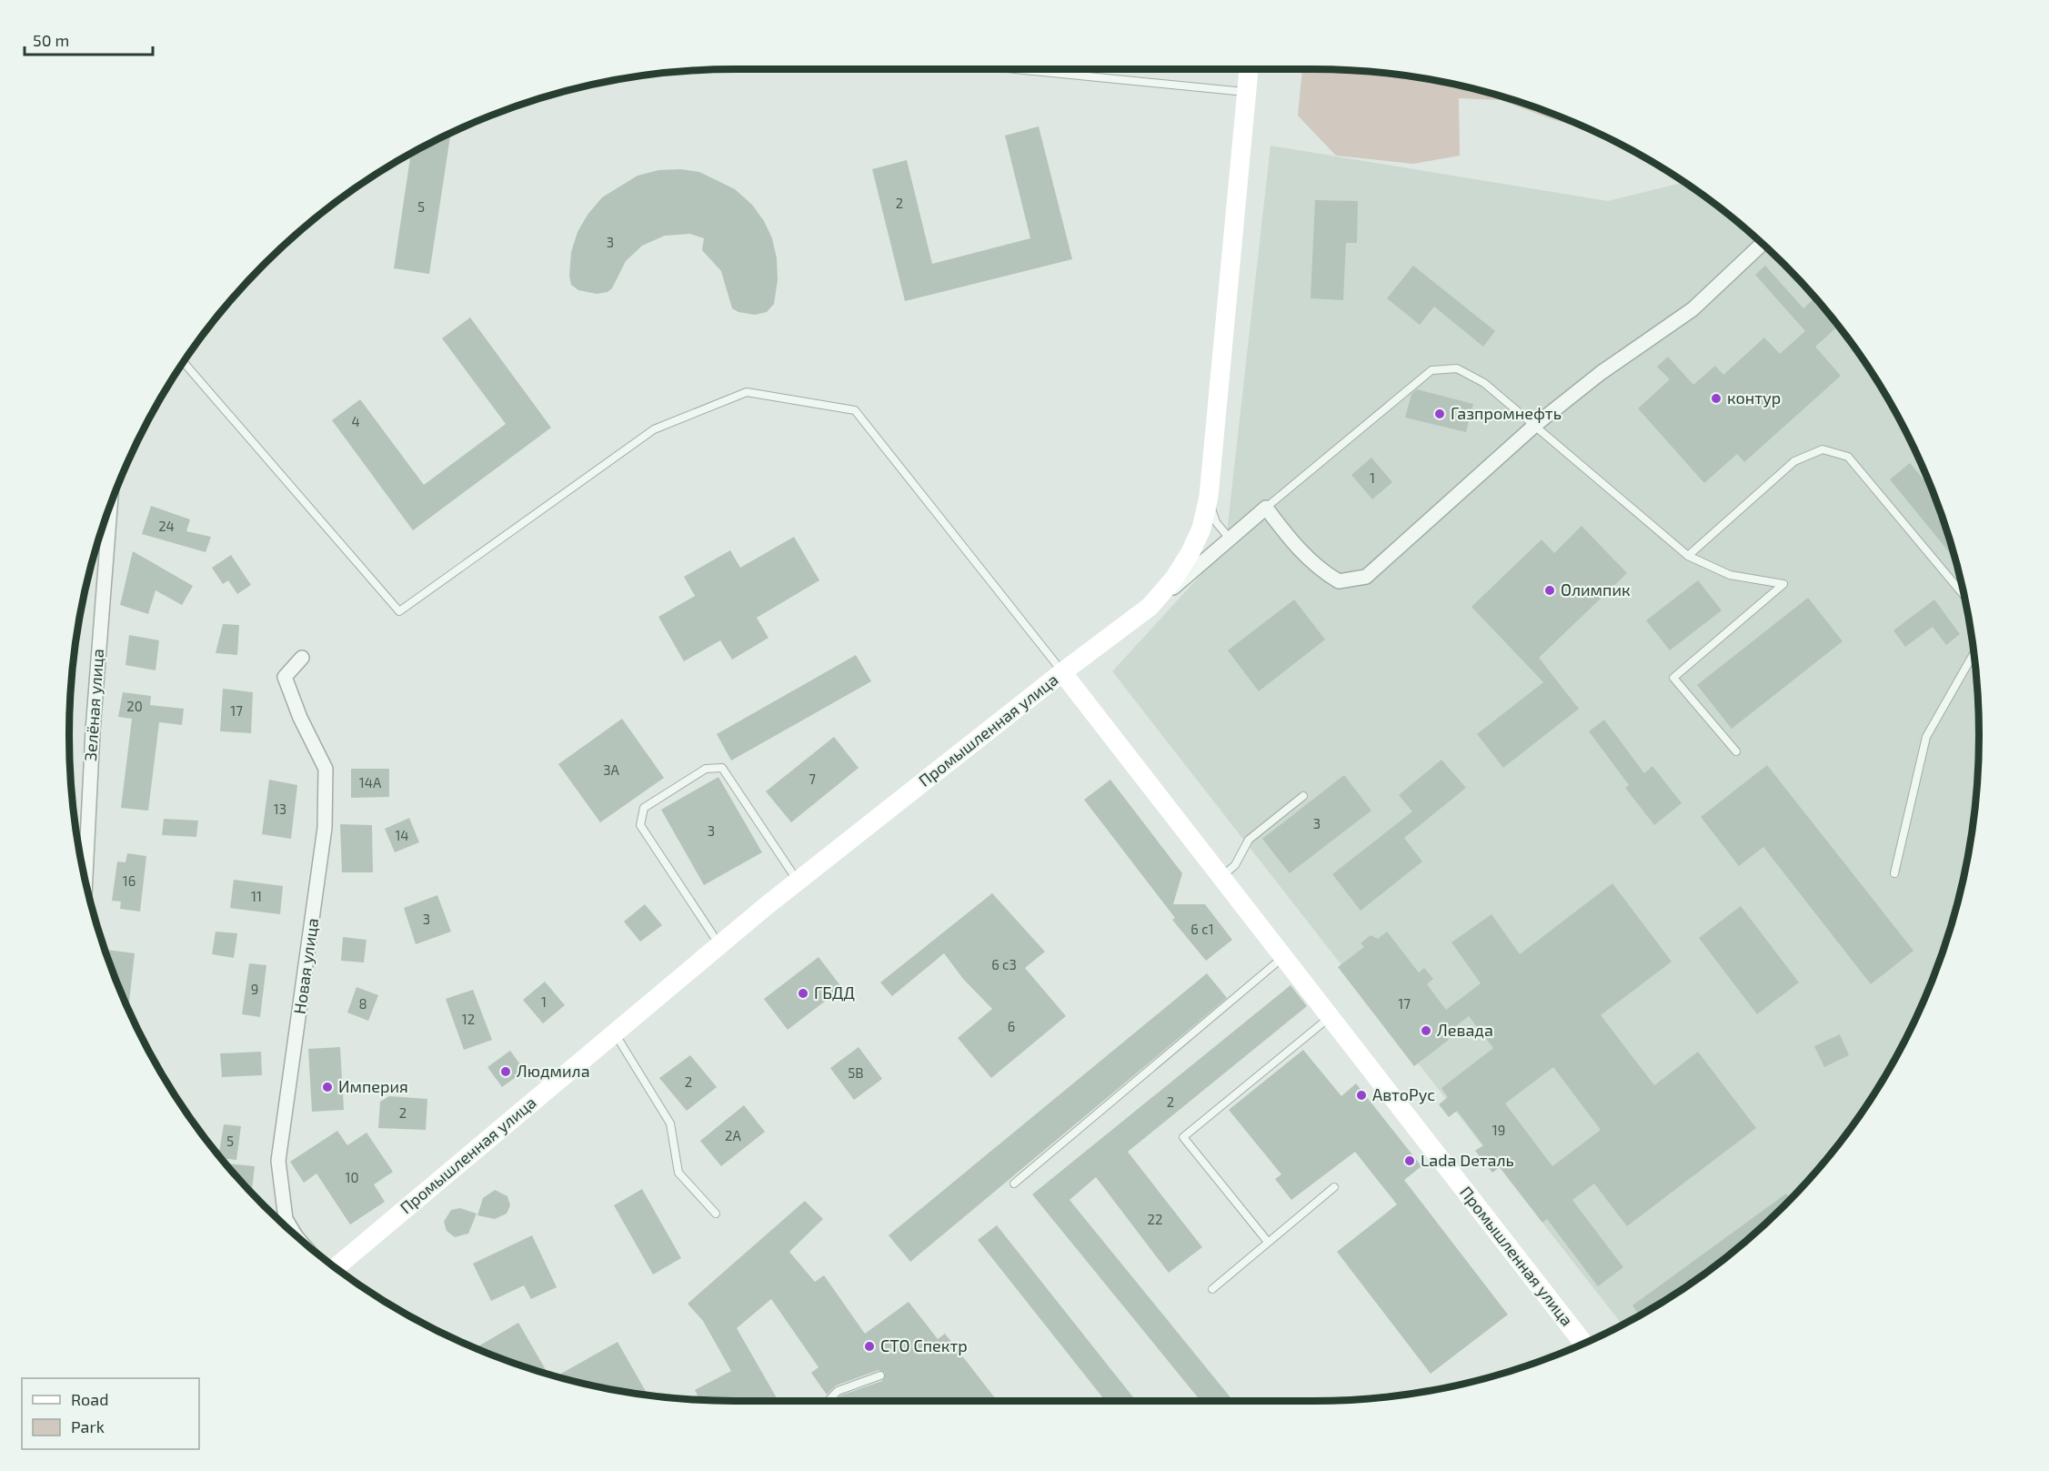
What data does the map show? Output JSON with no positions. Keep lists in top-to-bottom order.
{
  "streets": {
    "main road": ["Промышленная улица"],
    "street": ["Зелёная улица", "Новая улица"]
  },
  "places": [
    "контур",
    "Газпромнефть",
    "Олимпик",
    "ГБДД",
    "Левада",
    "Людмила",
    "Империя",
    "АвтоРус",
    "Lada Dеталь",
    "СТО Спектр"
  ],
  "house_numbers": [
    "2",
    "5",
    "3",
    "4",
    "1",
    "24",
    "20",
    "17",
    "3А",
    "7",
    "14А",
    "13",
    "3",
    "3",
    "14",
    "16",
    "11",
    "3",
    "6 с1",
    "6 с3",
    "9",
    "1",
    "8",
    "17",
    "12",
    "6",
    "5В",
    "2",
    "2",
    "2",
    "19",
    "2А",
    "5",
    "10",
    "22"
  ],
  "legend": ["Road", "Park"],
  "scale_bar": "50 m"
}
